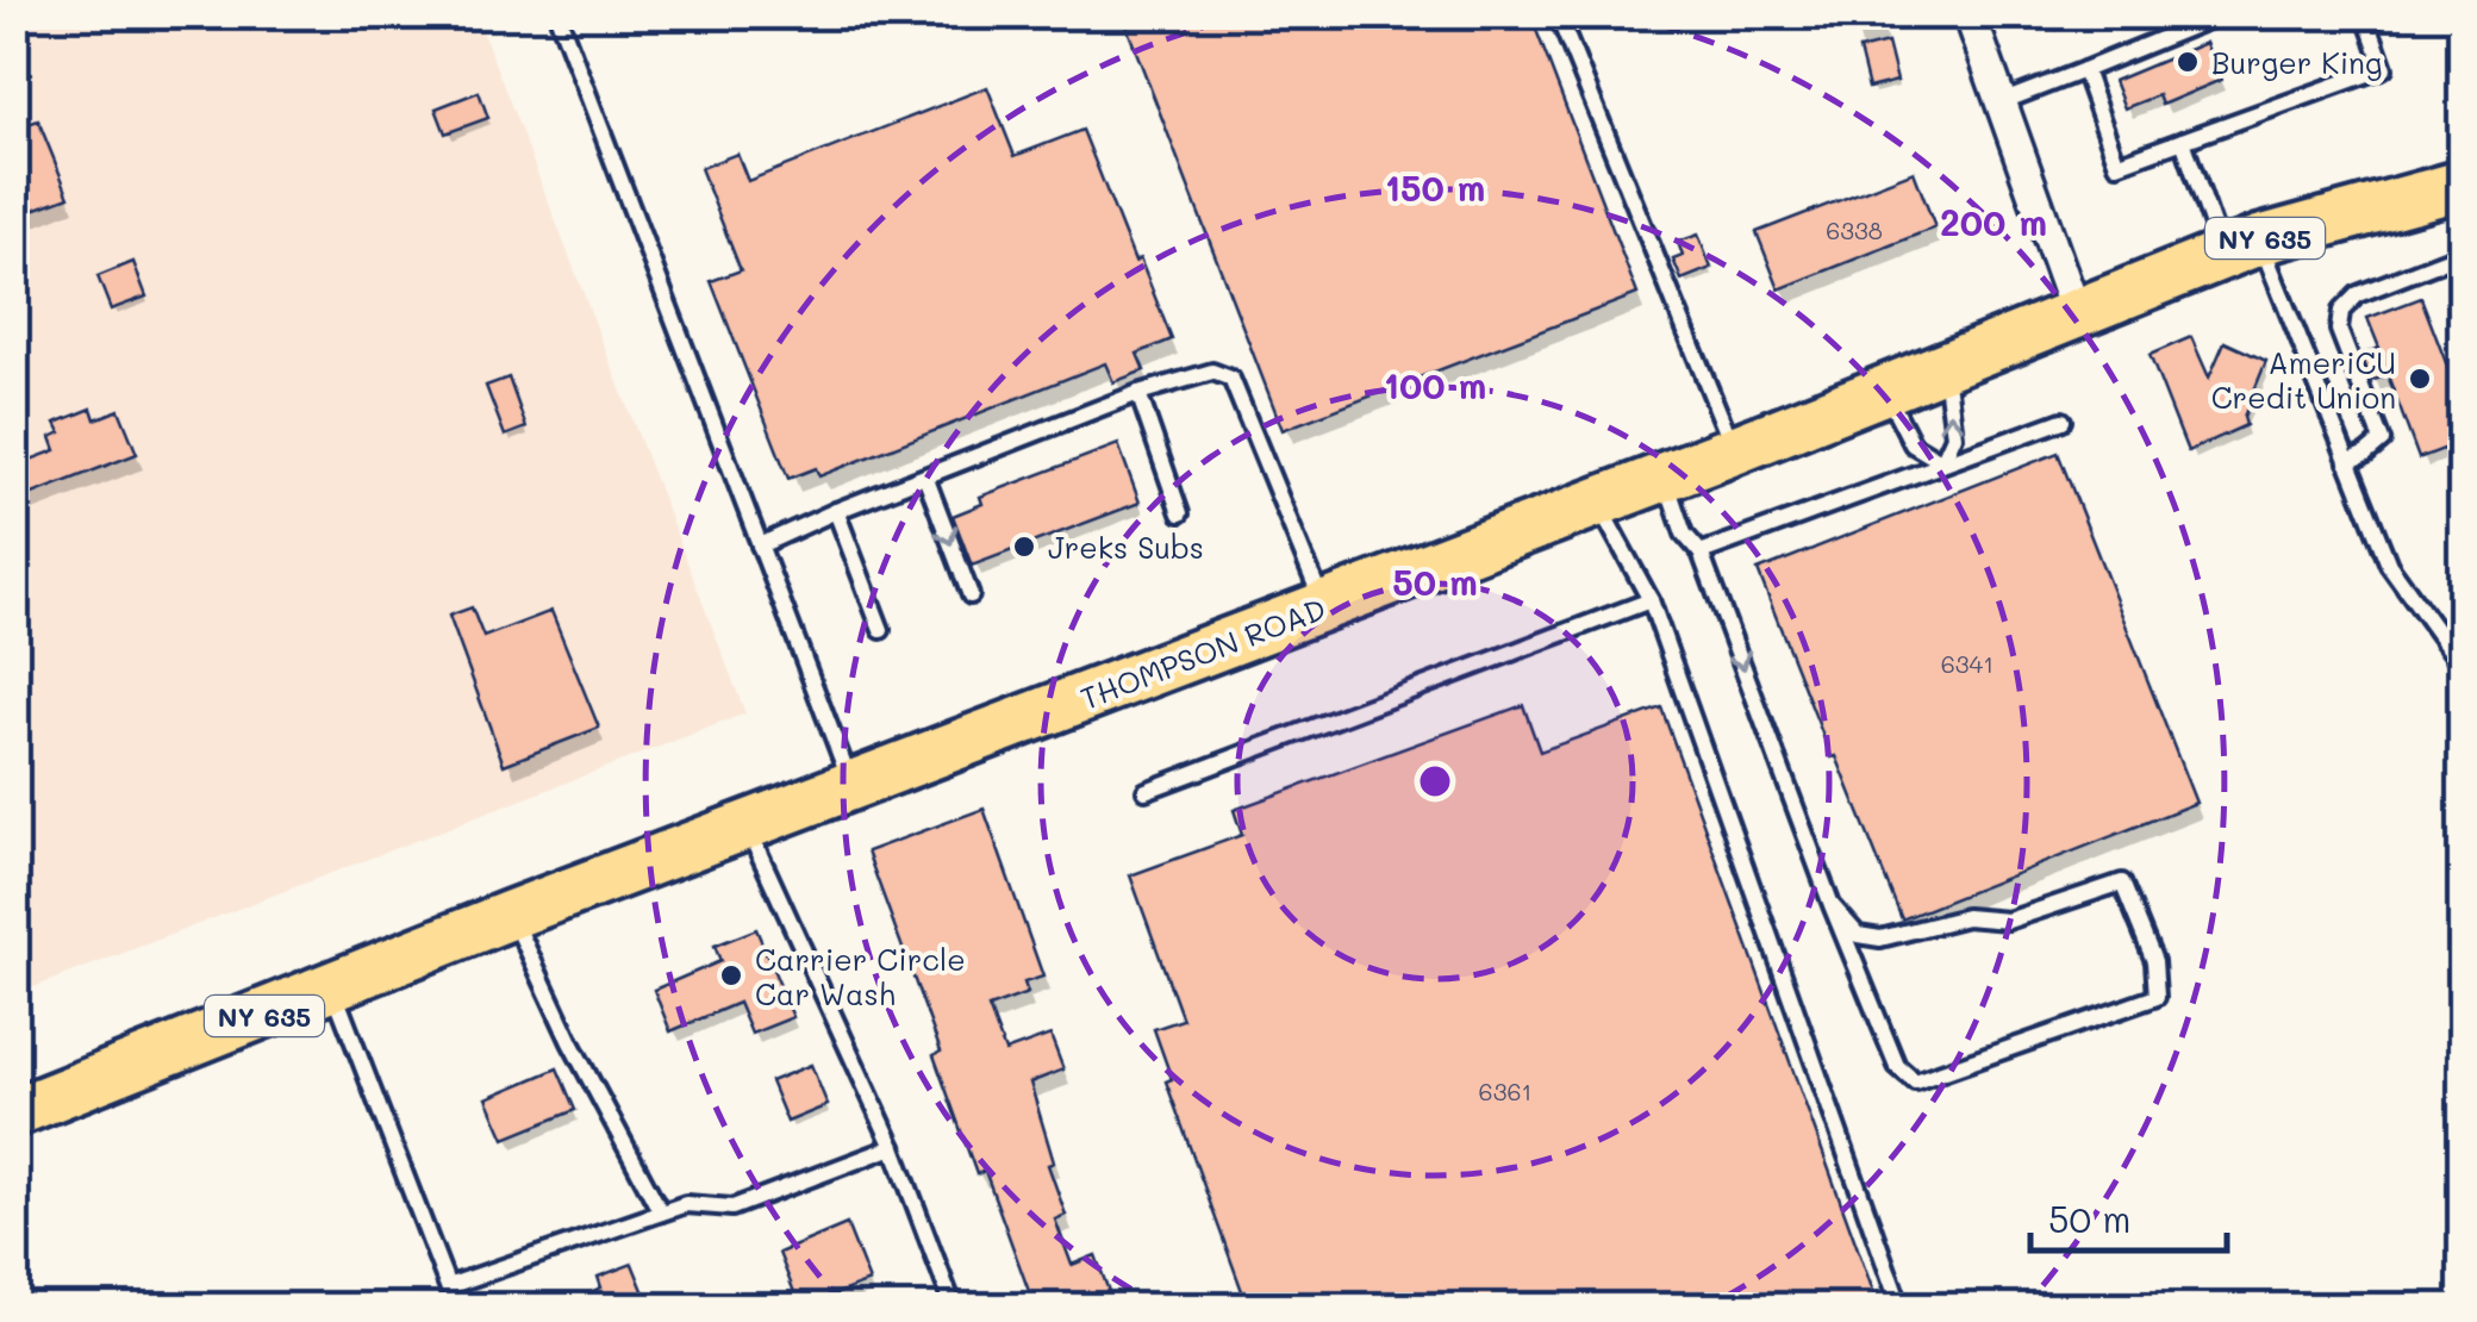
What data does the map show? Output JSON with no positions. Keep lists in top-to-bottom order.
{
  "streets": {
    "main road": ["NY 635", "THOMPSON ROAD"]
  },
  "places": [
    "Burger King",
    "AmeriCU Credit Union",
    "Jreks Subs",
    "Carrier Circle Car Wash"
  ],
  "house_numbers": ["6338", "6341", "6361"],
  "scale_bar": "50 m",
  "rings": [
    "150 m",
    "200 m",
    "100 m",
    "50 m"
  ]
}
